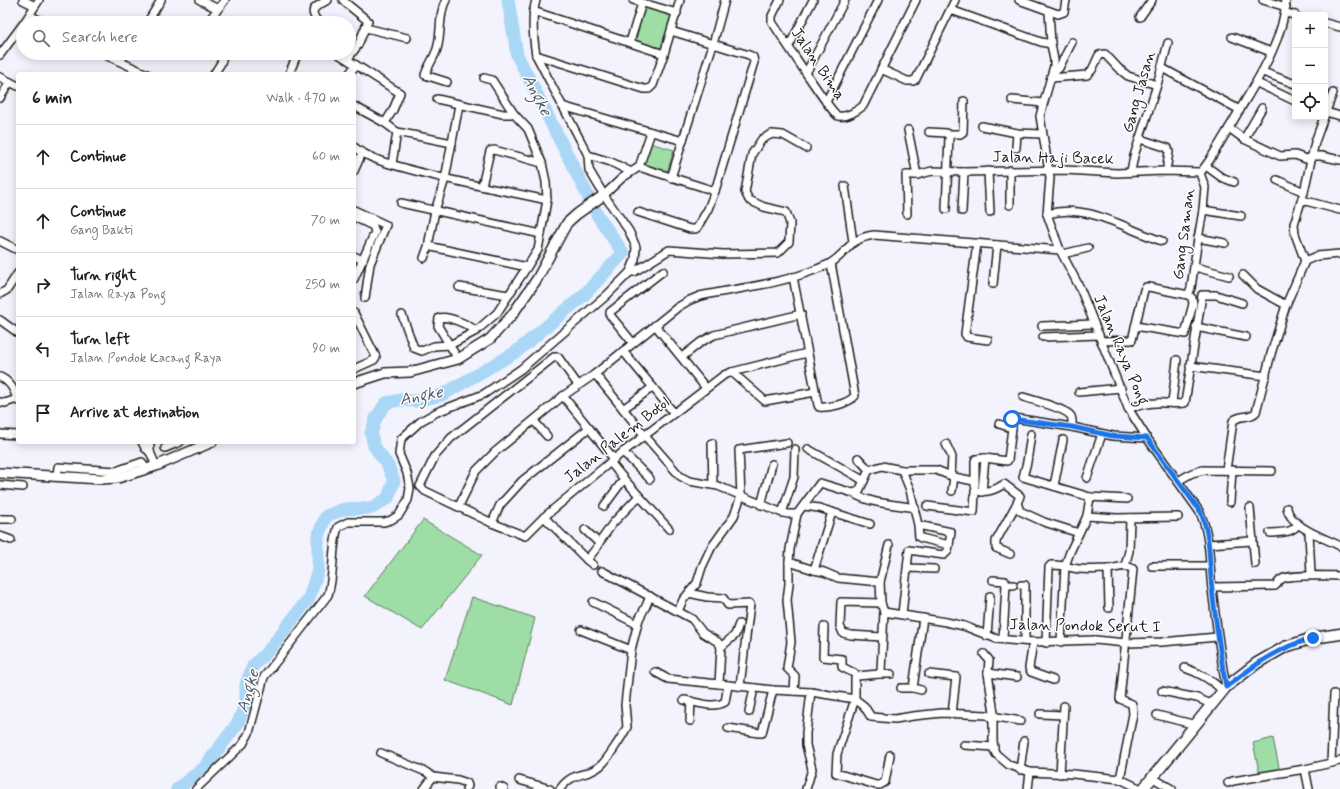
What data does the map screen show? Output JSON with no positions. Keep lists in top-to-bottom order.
{
  "streets": {
    "street": [
      "Jalan Bima",
      "Gang Jasan",
      "Jalan Haji Bacek",
      "Gang Saman",
      "Jalan Raya Pong",
      "Jalan Palem Botol",
      "Jalan Pondok Serut I"
    ]
  },
  "crossings": [
    ["Gang Jasan", "Jalan Haji Bacek"],
    ["Jalan Haji Bacek", "Gang Saman"],
    ["Jalan Haji Bacek", "Jalan Raya Pong"],
    ["Jalan Raya Pong", "Jalan Pondok Serut I"]
  ],
  "water": ["Angke"],
  "page": {
    "map_buttons": ["+", "−"],
    "search": "Search here",
    "heading": ["6 min", "Walk · 470 m"],
    "list": [
      ["Continue", "60 m"],
      ["Continue", "Gang Bakti", "70 m"],
      ["Turn right", "Jalan Raya Pong", "250 m"],
      ["Turn left", "Jalan Pondok Kacang Raya", "90 m"],
      "Arrive at destination"
    ]
  }
}
